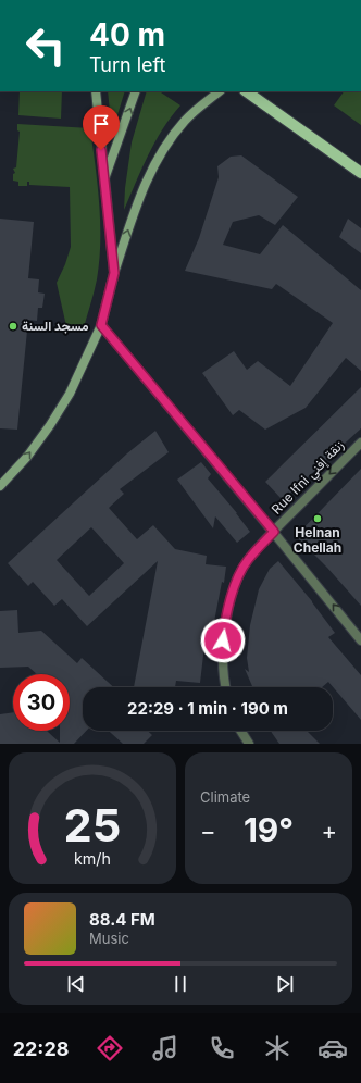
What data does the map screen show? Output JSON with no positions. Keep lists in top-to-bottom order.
{
  "streets": {
    "street": ["Rue Ifni زنقة إفني"]
  },
  "one_way": ["Rue Ifni زنقة إفني"],
  "places": ["مسجد السنة", "Helnan Chellah"],
  "page": {
    "turn": ["40 m", "Turn left"],
    "limit": "30",
    "trip": "22:29 · 1 min · 190 m",
    "tile": "Climate",
    "heat": ["−", "19°", "+"],
    "song": ["88.4 FM", "Music"],
    "tabs": "22:28",
    "gauge": ["25", "km/h"]
  }
}
